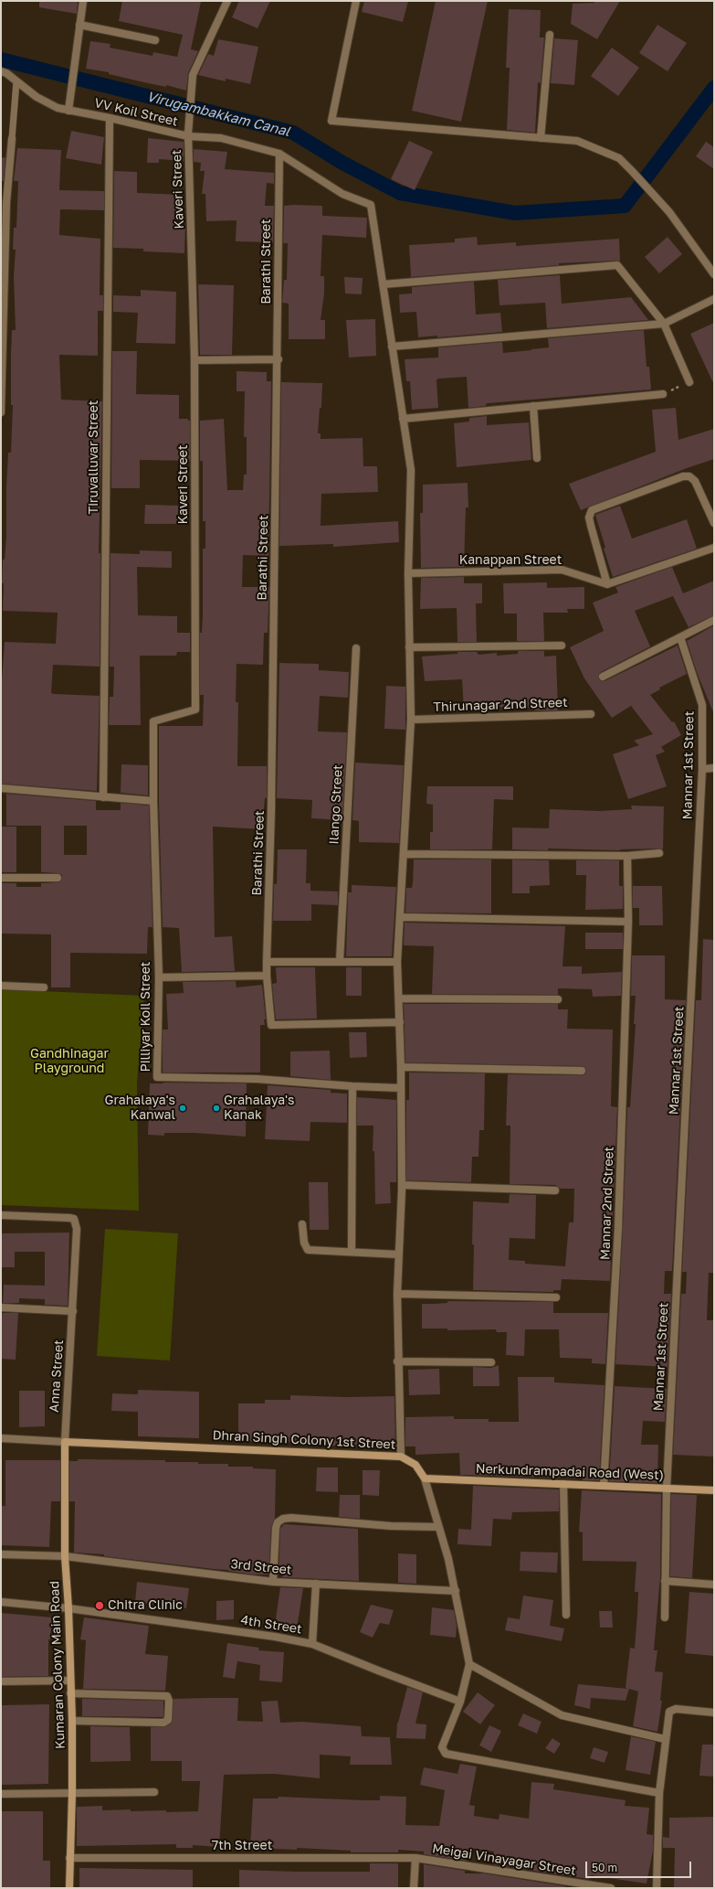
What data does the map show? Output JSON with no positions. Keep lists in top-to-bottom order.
{
  "streets": {
    "street": [
      "VV Koil Street",
      "Kaveri Street",
      "Barathi Street",
      "Tiruvalluvar Street",
      "Kanappan Street",
      "Thirunagar 2nd Street",
      "Mannar 1st Street",
      "Ilango Street",
      "Pilliyar Koil Street",
      "Mannar 2nd Street",
      "Anna Street",
      "Dhran Singh Colony 1st Street",
      "Nerkundrampadai Road (West)",
      "3rd Street",
      "4th Street",
      "Kumaran Colony Main Road",
      "7th Street",
      "Meigai Vinayagar Street"
    ]
  },
  "crossings": [
    ["VV Koil Street", "Kaveri Street"],
    ["VV Koil Street", "Barathi Street"],
    ["VV Koil Street", "Tiruvalluvar Street"],
    ["Kaveri Street", "Pilliyar Koil Street"],
    ["Mannar 1st Street", "Nerkundrampadai Road (West)"],
    ["Mannar 2nd Street", "Nerkundrampadai Road (West)"],
    ["Anna Street", "Dhran Singh Colony 1st Street"],
    ["Anna Street", "Kumaran Colony Main Road"],
    ["Dhran Singh Colony 1st Street", "Nerkundrampadai Road (West)"],
    ["Dhran Singh Colony 1st Street", "3rd Street"],
    ["Dhran Singh Colony 1st Street", "4th Street"],
    ["Dhran Singh Colony 1st Street", "Kumaran Colony Main Road"],
    ["3rd Street", "Kumaran Colony Main Road"],
    ["4th Street", "Kumaran Colony Main Road"],
    ["Kumaran Colony Main Road", "7th Street"],
    ["7th Street", "Meigai Vinayagar Street"]
  ],
  "water": ["Virugambakkam Canal"],
  "parks": ["Gandhinagar Playground"],
  "places": ["Grahalaya's Kanwal", "Grahalaya's Kanak", "Chitra Clinic"],
  "scale_bar": "50 m"
}
